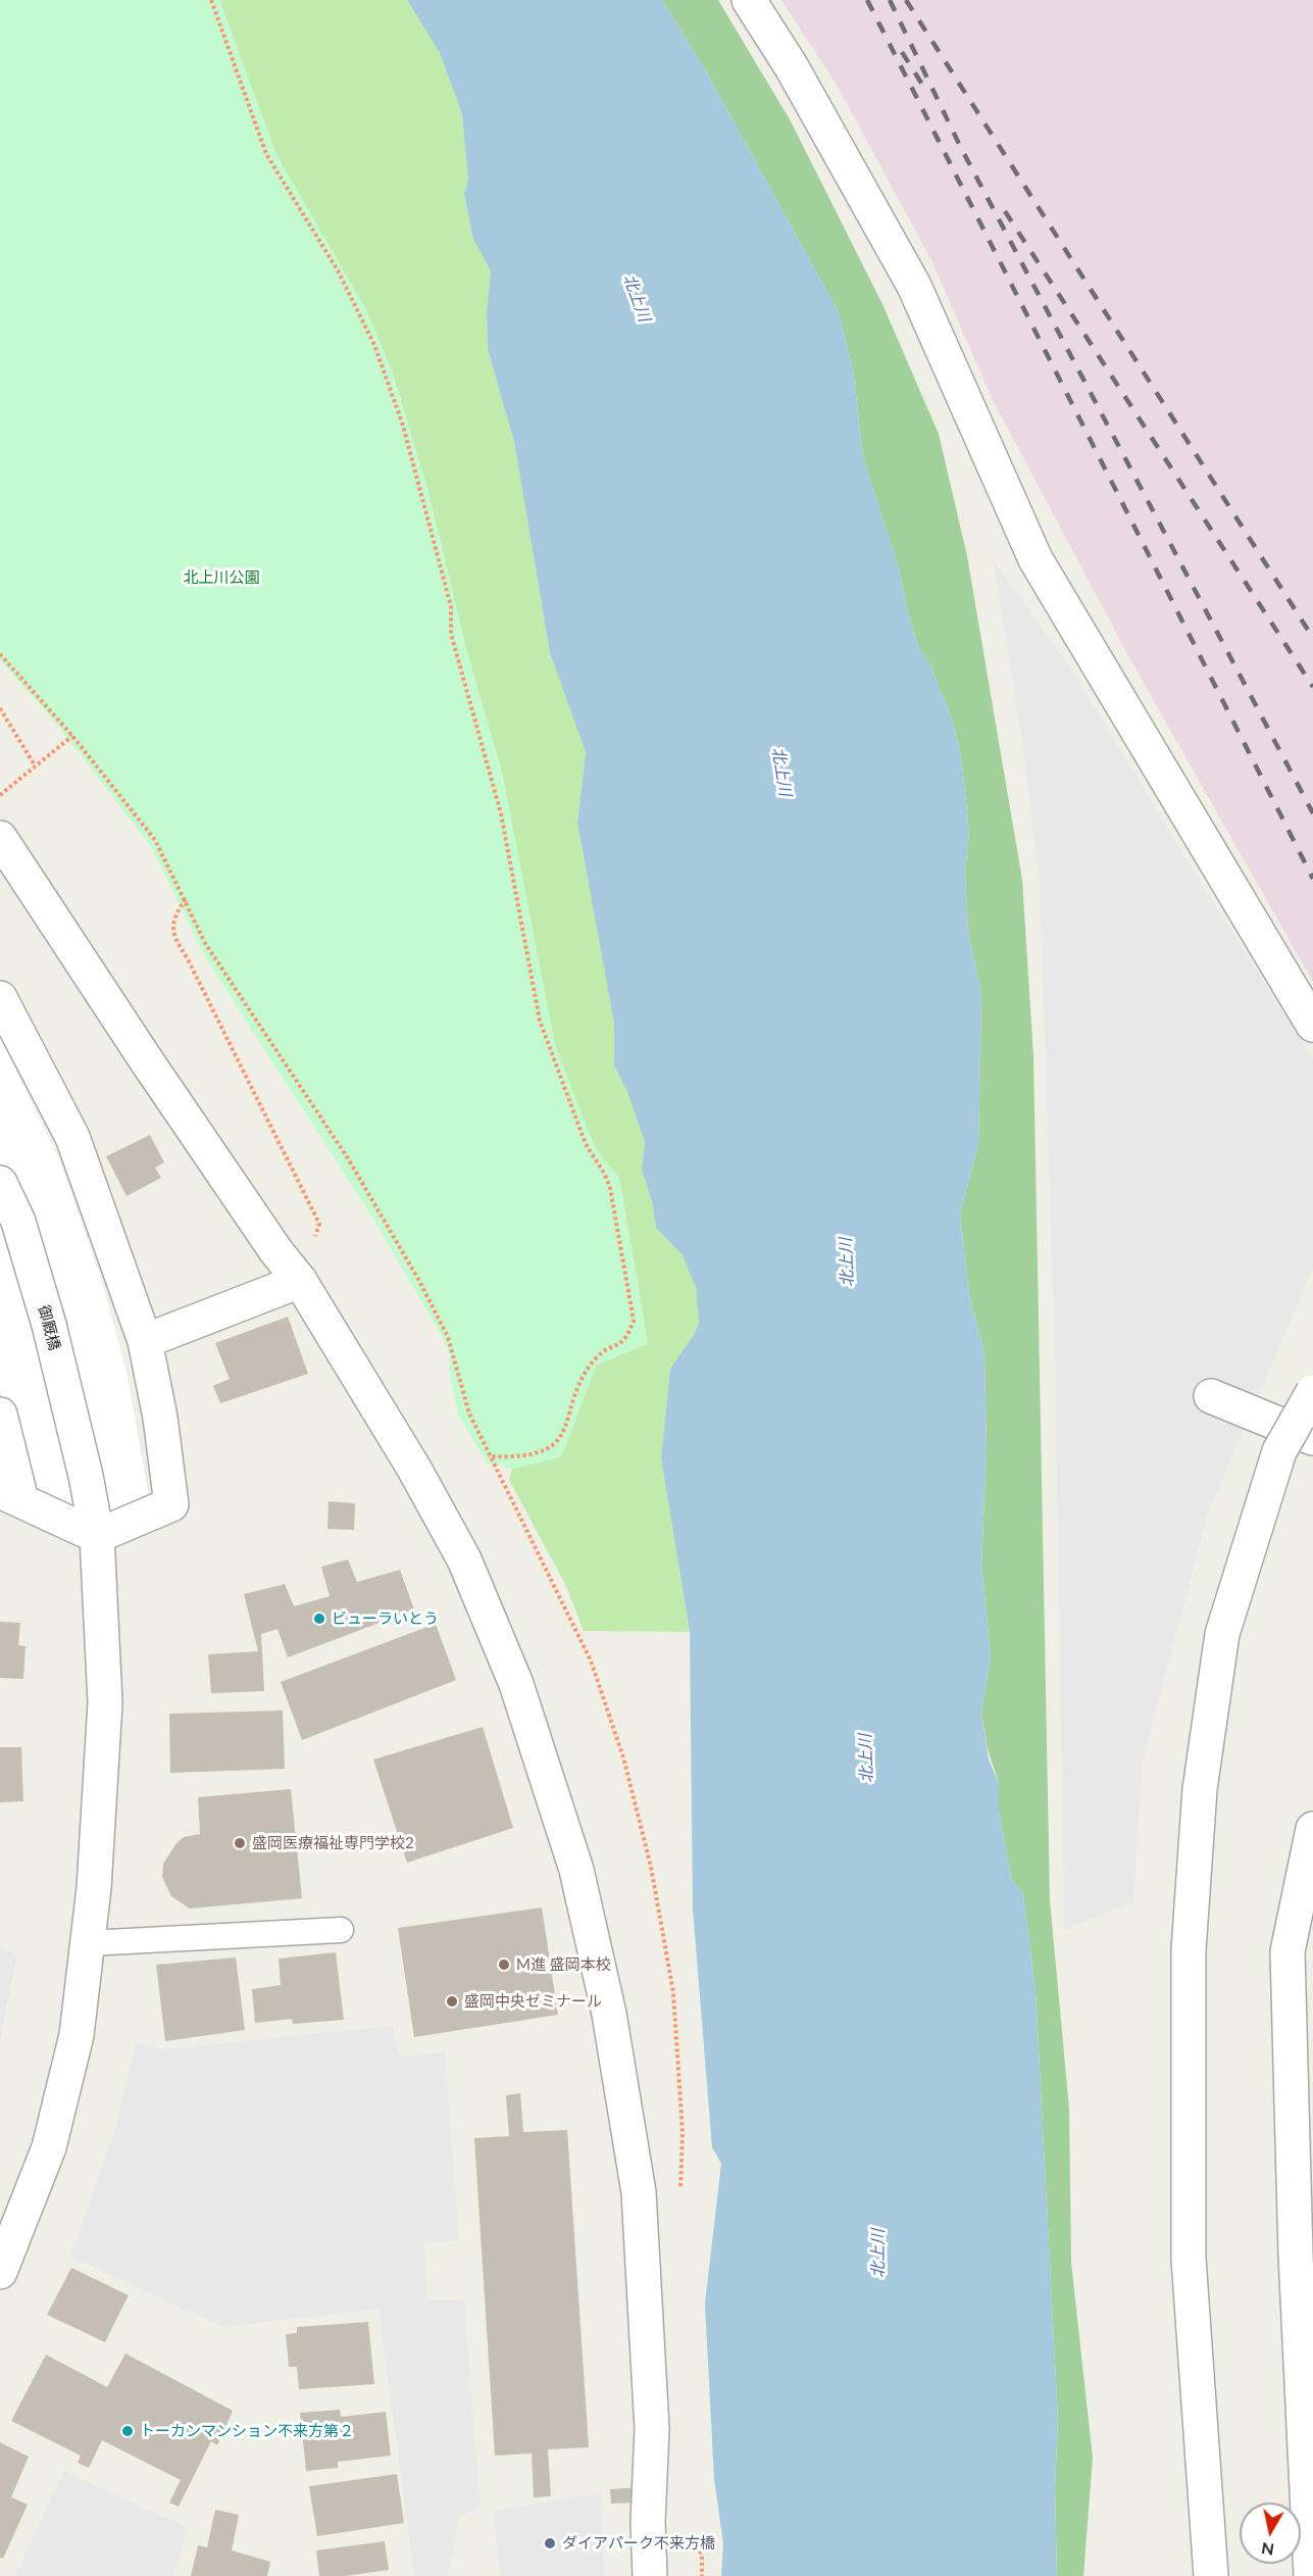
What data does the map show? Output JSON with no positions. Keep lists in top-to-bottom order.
{
  "streets": {
    "street": ["御厩橋"]
  },
  "water": ["北上川"],
  "parks": ["北上川公園"],
  "places": [
    "ビューラいとう",
    "盛岡医療福祉専門学校2",
    "M進 盛岡本校",
    "盛岡中央ゼミナール",
    "トーカンマンション不来方第２",
    "ダイアパーク不来方橋"
  ],
  "north": "bottom"
}
